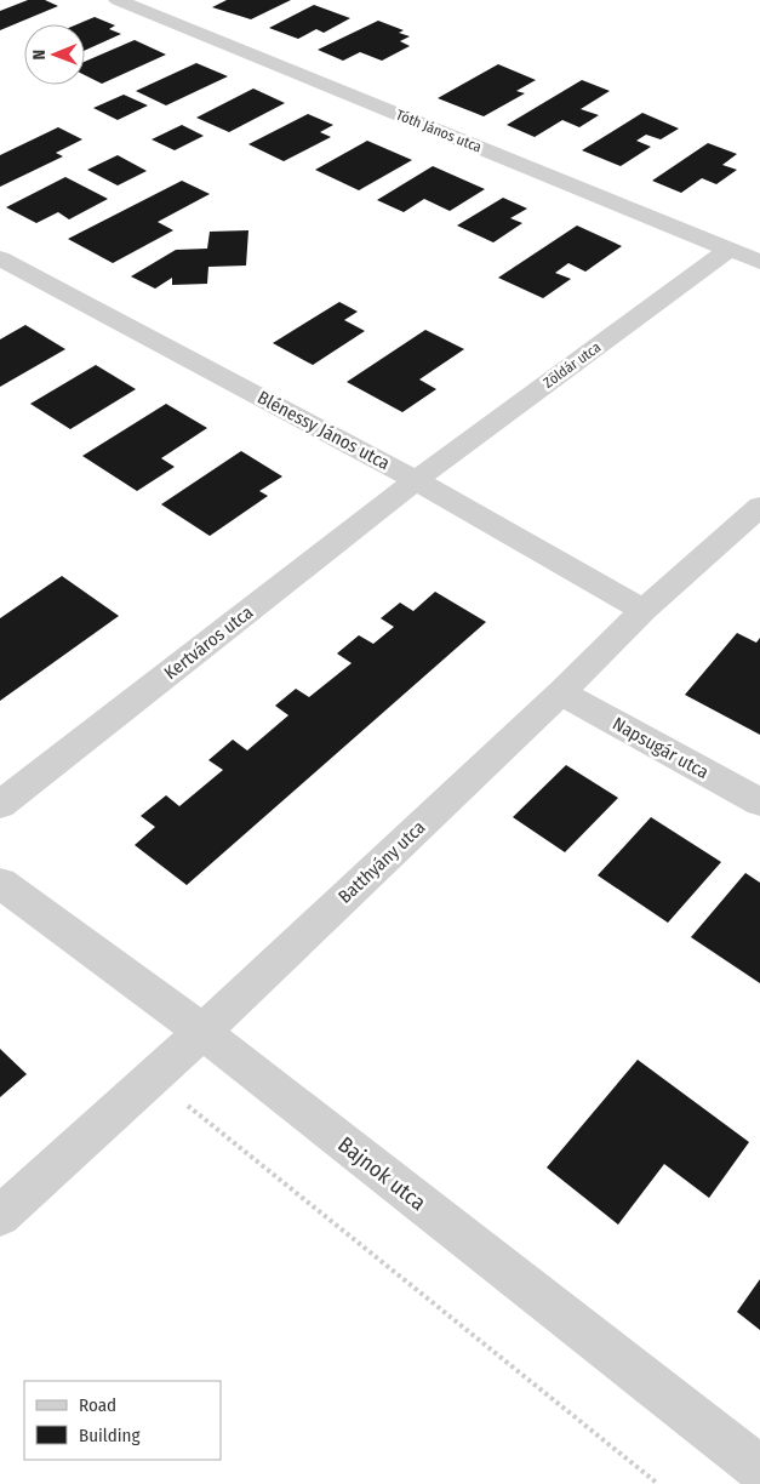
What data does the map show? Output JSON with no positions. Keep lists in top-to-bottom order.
{
  "streets": {
    "street": [
      "Tóth János utca",
      "Zöldár utca",
      "Blénessy János utca",
      "Kertváros utca",
      "Napsugár utca",
      "Batthyány utca",
      "Bajnok utca"
    ]
  },
  "crossings": [
    ["Tóth János utca", "Zöldár utca"],
    ["Zöldár utca", "Blénessy János utca"],
    ["Zöldár utca", "Kertváros utca"],
    ["Blénessy János utca", "Kertváros utca"],
    ["Blénessy János utca", "Batthyány utca"],
    ["Napsugár utca", "Batthyány utca"],
    ["Batthyány utca", "Bajnok utca"]
  ],
  "legend": ["Road", "Building"],
  "north": "left"
}
